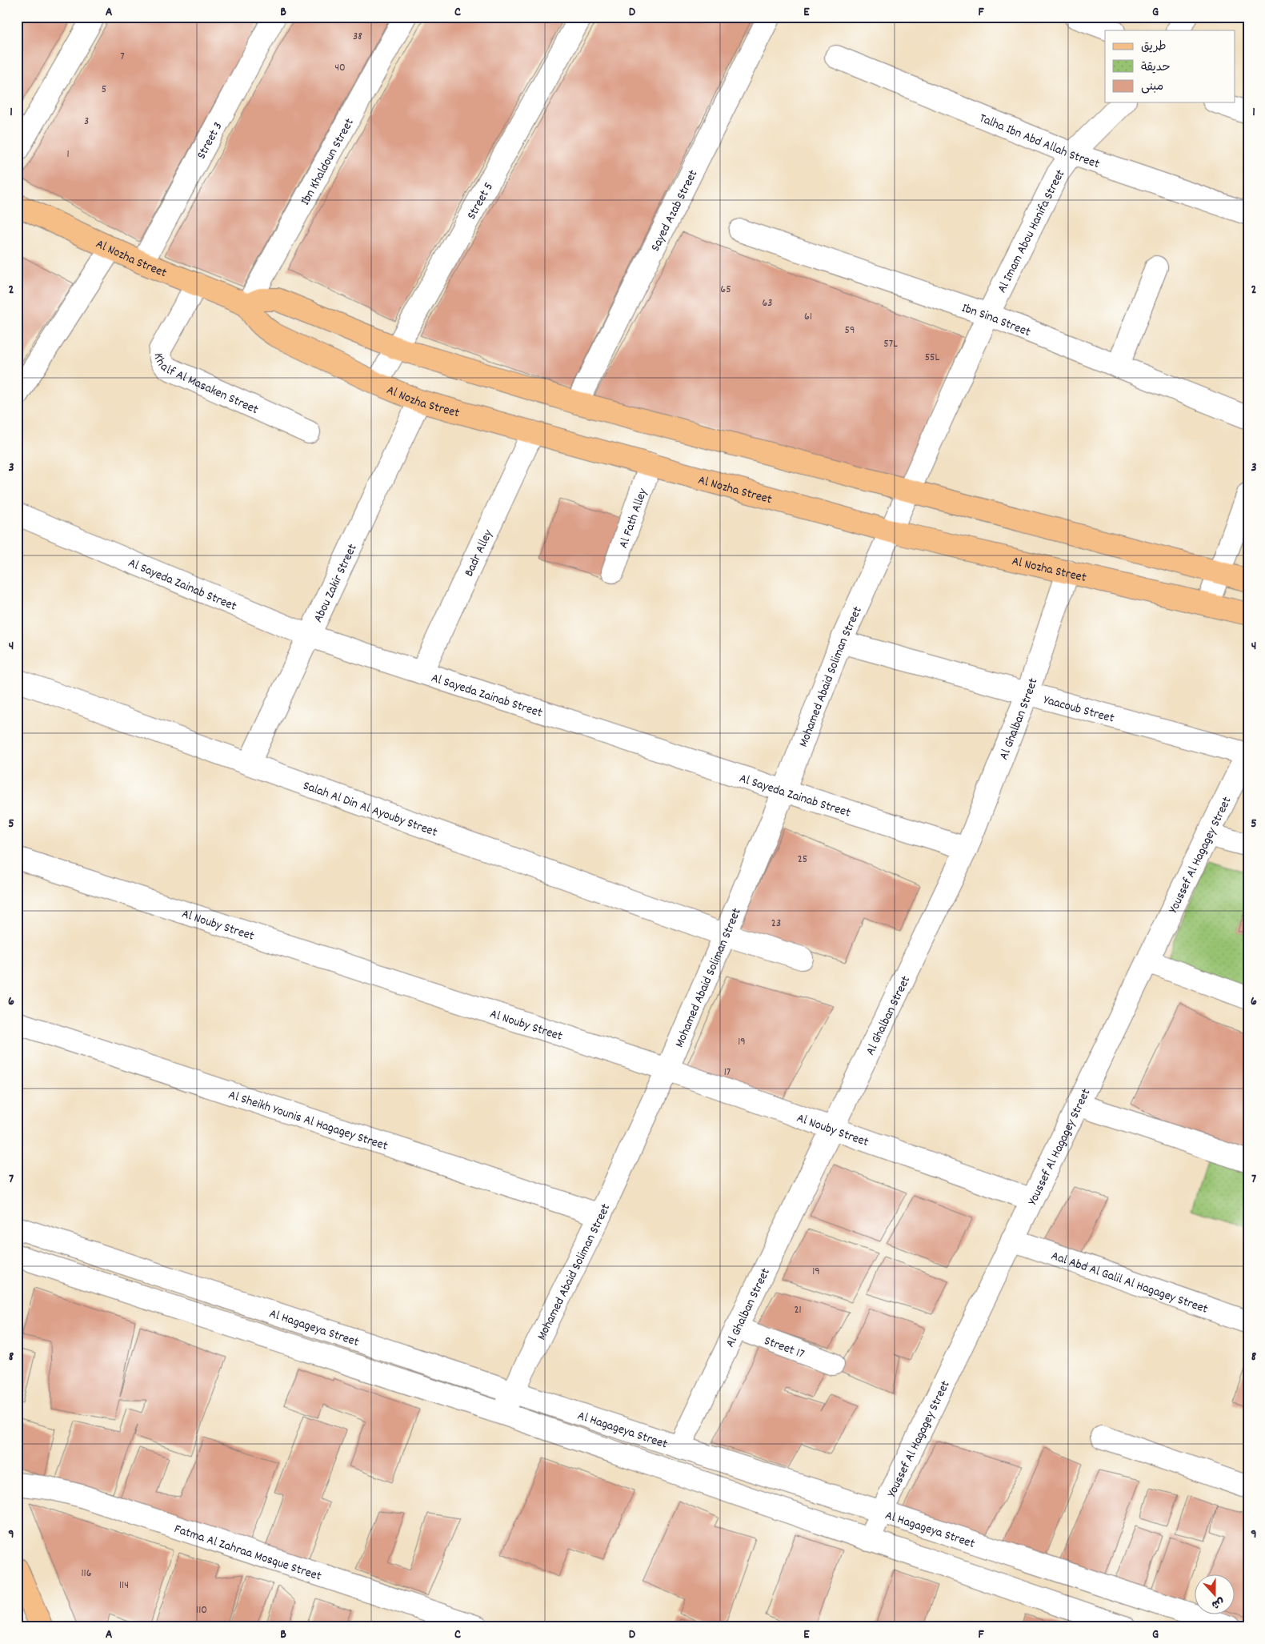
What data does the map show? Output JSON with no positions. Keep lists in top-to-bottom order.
{
  "streets": {
    "main road": ["Al Nozha Street"],
    "street": [
      "Talha Ibn Abd Allah Street",
      "Street 3",
      "Ibn Khaldoun Street",
      "Street 5",
      "Sayed Azab Street",
      "Al Imam Abou Hanifa Street",
      "Ibn Sina Street",
      "Khalf Al Masaken Street",
      "Al Fath Alley",
      "Badr Alley",
      "Abou Zakir Street",
      "Al Sayeda Zainab Street",
      "Mohamed Abaid Soliman Street",
      "Yaacoub Street",
      "Al Ghalban Street",
      "Salah Al Din Al Ayouby Street",
      "Youssef Al Hagagey Street",
      "Al Nouby Street",
      "Al Sheikh Younis Al Hagagey Street",
      "Aal Abd Al Galil Al Hagagey Street",
      "Al Hagageya Street",
      "Street 17",
      "Fatma Al Zahraa Mosque Street"
    ]
  },
  "crossings": [
    ["Talha Ibn Abd Allah Street", "Al Imam Abou Hanifa Street"],
    ["Street 3", "Al Nozha Street"],
    ["Ibn Khaldoun Street", "Al Nozha Street"],
    ["Street 5", "Al Nozha Street"],
    ["Al Imam Abou Hanifa Street", "Al Nozha Street"],
    ["Al Imam Abou Hanifa Street", "Ibn Sina Street"],
    ["Al Imam Abou Hanifa Street", "Mohamed Abaid Soliman Street"],
    ["Al Nozha Street", "Khalf Al Masaken Street"],
    ["Al Nozha Street", "Al Fath Alley"],
    ["Al Nozha Street", "Badr Alley"],
    ["Al Nozha Street", "Abou Zakir Street"],
    ["Al Nozha Street", "Mohamed Abaid Soliman Street"],
    ["Al Nozha Street", "Al Ghalban Street"],
    ["Badr Alley", "Al Sayeda Zainab Street"],
    ["Abou Zakir Street", "Al Sayeda Zainab Street"],
    ["Abou Zakir Street", "Salah Al Din Al Ayouby Street"],
    ["Al Sayeda Zainab Street", "Mohamed Abaid Soliman Street"],
    ["Al Sayeda Zainab Street", "Al Ghalban Street"],
    ["Mohamed Abaid Soliman Street", "Yaacoub Street"],
    ["Mohamed Abaid Soliman Street", "Salah Al Din Al Ayouby Street"],
    ["Mohamed Abaid Soliman Street", "Al Nouby Street"],
    ["Mohamed Abaid Soliman Street", "Al Sheikh Younis Al Hagagey Street"],
    ["Mohamed Abaid Soliman Street", "Al Hagageya Street"],
    ["Yaacoub Street", "Al Ghalban Street"],
    ["Yaacoub Street", "Youssef Al Hagagey Street"],
    ["Al Ghalban Street", "Al Nouby Street"],
    ["Al Ghalban Street", "Al Hagageya Street"],
    ["Al Ghalban Street", "Street 17"],
    ["Youssef Al Hagagey Street", "Al Nouby Street"],
    ["Youssef Al Hagagey Street", "Aal Abd Al Galil Al Hagagey Street"],
    ["Youssef Al Hagagey Street", "Al Hagageya Street"]
  ],
  "house_numbers": [
    "38",
    "7",
    "40",
    "5",
    "3",
    "1",
    "65",
    "63",
    "61",
    "59",
    "57L",
    "55L",
    "25",
    "23",
    "19",
    "17",
    "19",
    "21",
    "116",
    "114",
    "110"
  ],
  "legend": ["طريق", "حديقة", "مبنى"],
  "north": "bottom",
  "grid": {
    "columns": [
      "A",
      "B",
      "C",
      "D",
      "E",
      "F",
      "G"
    ],
    "rows": [
      "1",
      "2",
      "3",
      "4",
      "5",
      "6",
      "7",
      "8",
      "9"
    ]
  }
}
